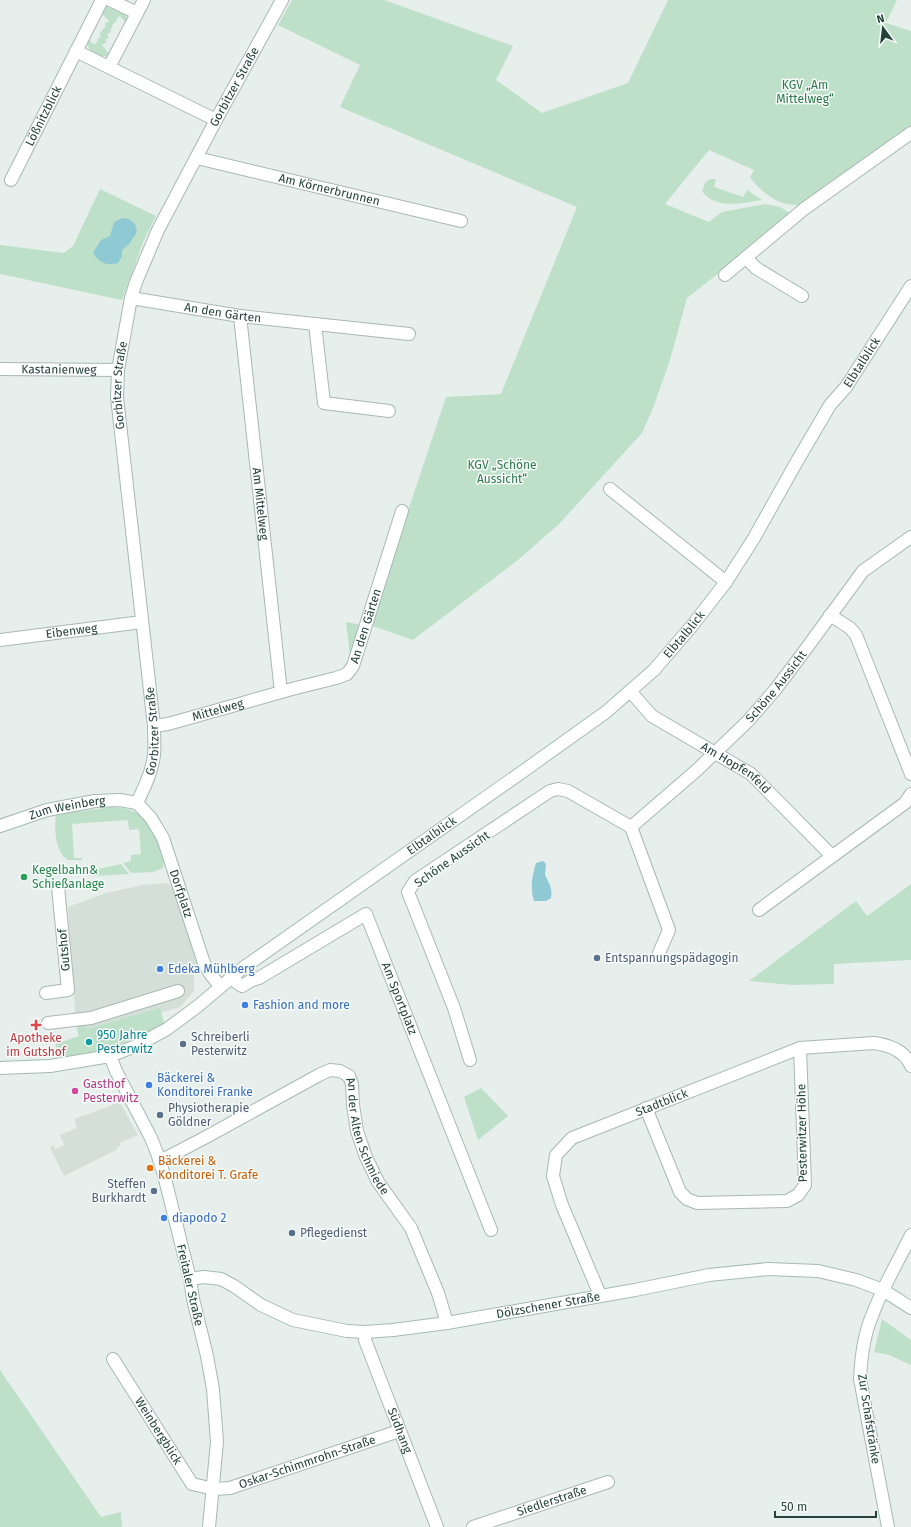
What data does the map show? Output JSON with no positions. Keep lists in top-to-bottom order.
{
  "streets": {
    "street": [
      "Gorbitzer Straße",
      "Lößnitzblick",
      "Am Körnerbrunnen",
      "An den Gärten",
      "Elbtalblick",
      "Kastanienweg",
      "Am Mittelweg",
      "Eibenweg",
      "Schöne Aussicht",
      "Mittelweg",
      "Am Hopfenfeld",
      "Zum Weinberg",
      "Dorfplatz",
      "Gutshof",
      "Am Sportplatz",
      "Stadtblick",
      "Pesterwitzer Höhe",
      "An der Alten Schmiede",
      "Freitaler Straße",
      "Dölzschener Straße",
      "Zur Schafstränke",
      "Südhang",
      "Weinbergblick",
      "Oskar-Schimmrohn-Straße",
      "Siedlerstraße"
    ]
  },
  "crossings": [
    ["Gorbitzer Straße", "Am Körnerbrunnen"],
    ["Gorbitzer Straße", "An den Gärten"],
    ["Gorbitzer Straße", "Kastanienweg"],
    ["Gorbitzer Straße", "Eibenweg"],
    ["Gorbitzer Straße", "Mittelweg"],
    ["Gorbitzer Straße", "Zum Weinberg"],
    ["Gorbitzer Straße", "Dorfplatz"],
    ["An den Gärten", "Am Mittelweg"],
    ["An den Gärten", "Mittelweg"],
    ["Elbtalblick", "Am Hopfenfeld"],
    ["Elbtalblick", "Dorfplatz"],
    ["Elbtalblick", "Am Sportplatz"],
    ["Elbtalblick", "Freitaler Straße"],
    ["Am Mittelweg", "Mittelweg"],
    ["Schöne Aussicht", "Am Hopfenfeld"],
    ["Zum Weinberg", "Dorfplatz"],
    ["Stadtblick", "Pesterwitzer Höhe"],
    ["Stadtblick", "Dölzschener Straße"],
    ["An der Alten Schmiede", "Freitaler Straße"],
    ["An der Alten Schmiede", "Dölzschener Straße"],
    ["Freitaler Straße", "Dölzschener Straße"],
    ["Freitaler Straße", "Weinbergblick"],
    ["Freitaler Straße", "Oskar-Schimmrohn-Straße"],
    ["Dölzschener Straße", "Zur Schafstränke"],
    ["Dölzschener Straße", "Südhang"],
    ["Südhang", "Oskar-Schimmrohn-Straße"],
    ["Weinbergblick", "Oskar-Schimmrohn-Straße"]
  ],
  "parks": ["KGV „Am Mittelweg“", "KGV „Schöne Aussicht“"],
  "places": {
    "other": [
      "Kegelbahn& Schießanlage",
      "Entspannungspädagogin",
      "Edeka Mühlberg",
      "Fashion and more",
      "950 Jahre Pesterwitz",
      "Schreiberli Pesterwitz",
      "Bäckerei & Konditorei Franke",
      "Gasthof Pesterwitz",
      "Physiotherapie Göldner",
      "Bäckerei & Konditorei T. Grafe",
      "Steffen Burkhardt",
      "diapodo 2",
      "Pflegedienst"
    ],
    "health": ["Apotheke im Gutshof"]
  },
  "scale_bar": "50 m",
  "north": "top"
}
